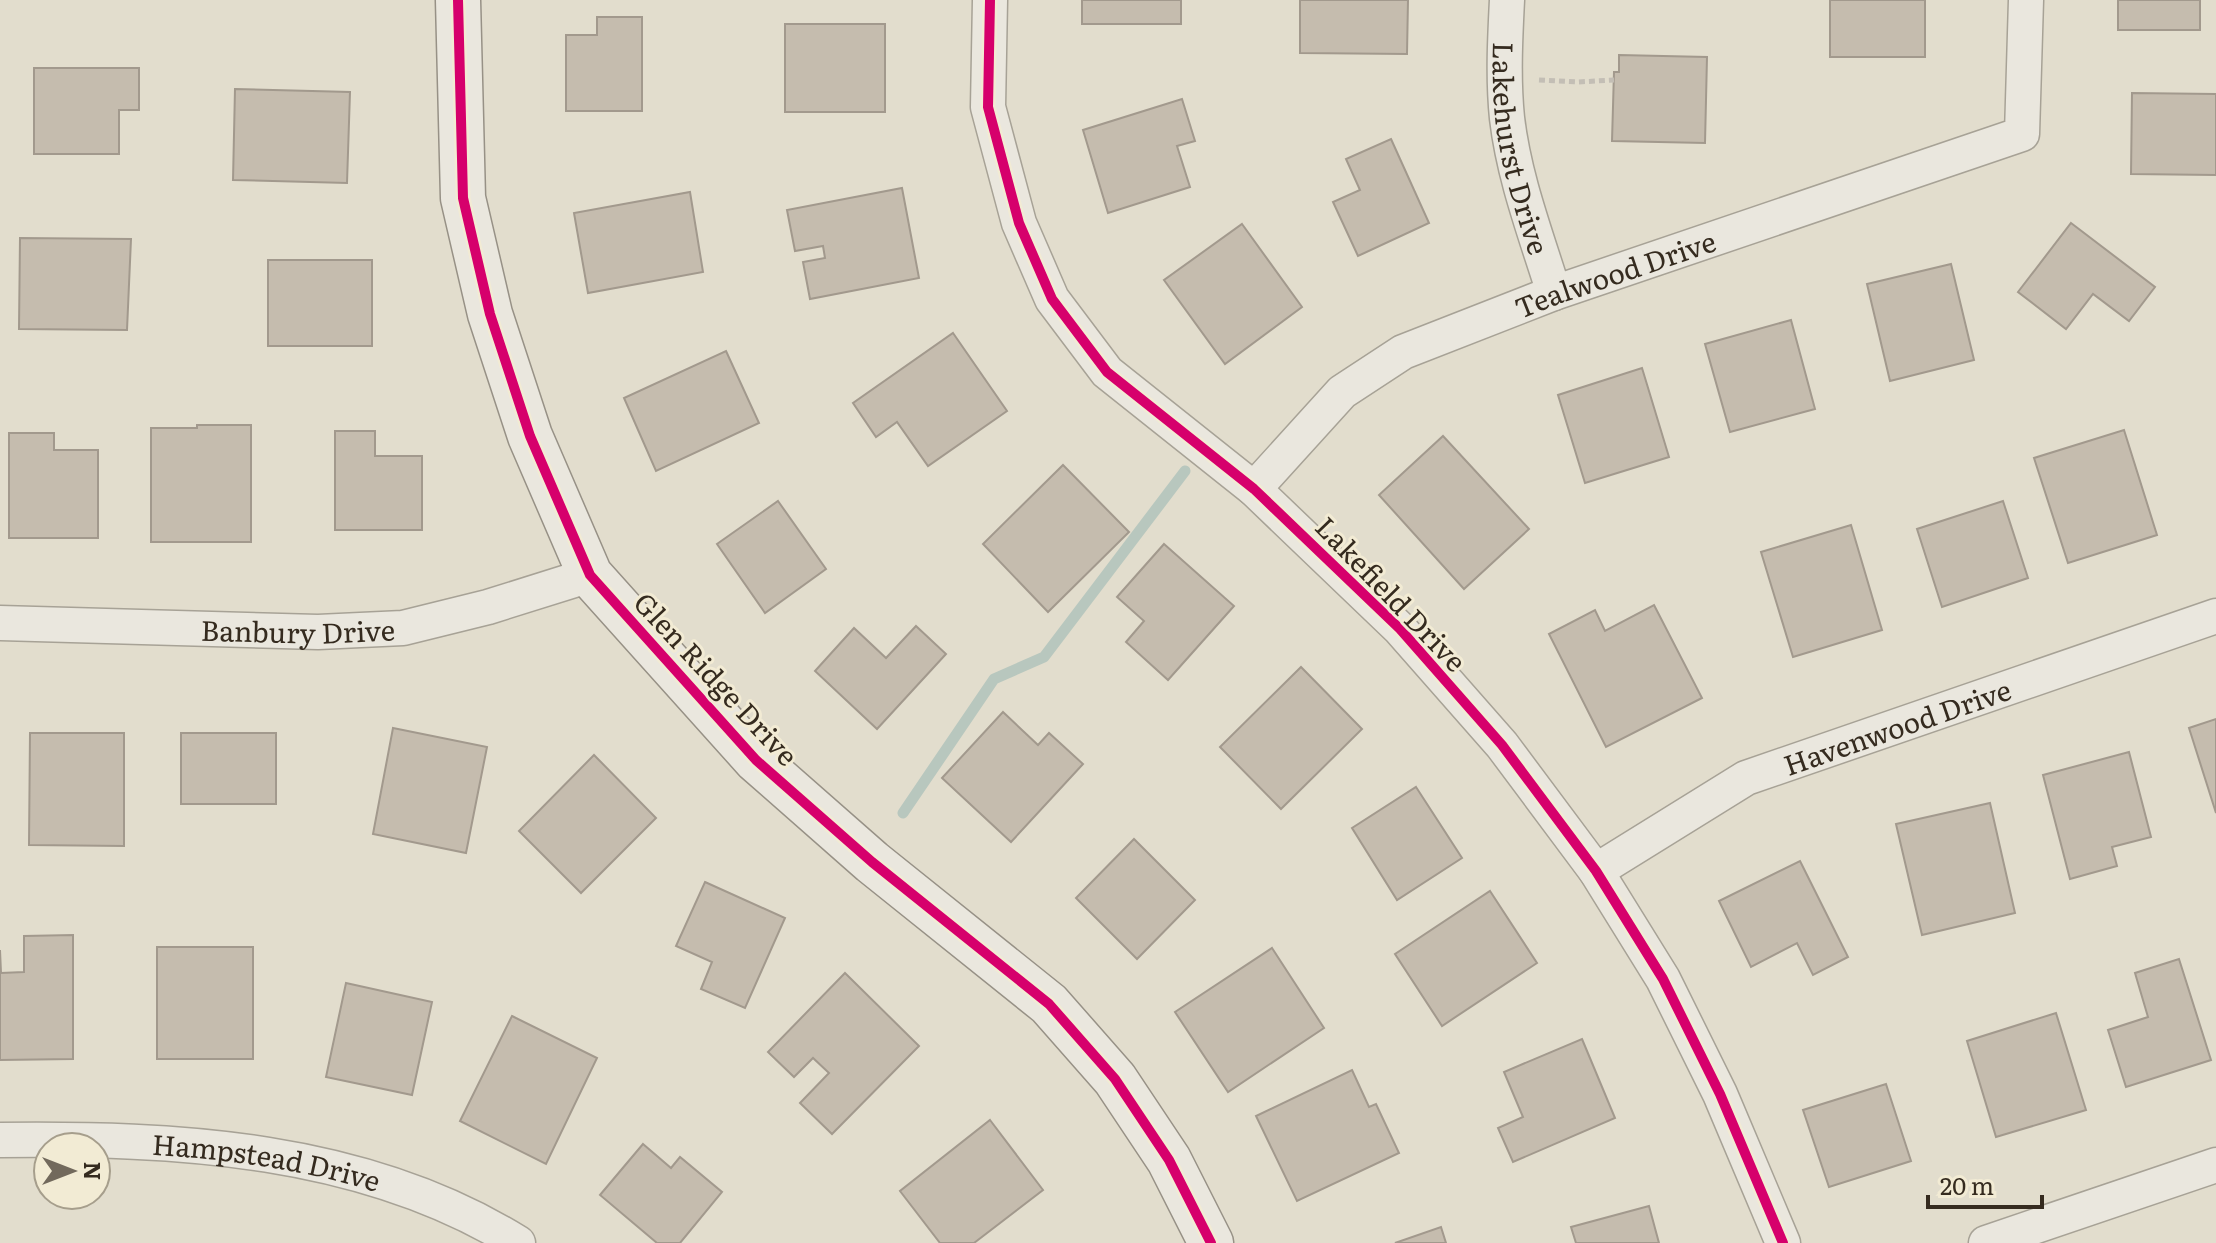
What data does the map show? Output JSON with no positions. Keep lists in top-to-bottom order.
{
  "streets": {
    "street": [
      "Lakehurst Drive",
      "Tealwood Drive",
      "Lakefield Drive",
      "Banbury Drive",
      "Glen Ridge Drive",
      "Havenwood Drive",
      "Hampstead Drive"
    ]
  },
  "crossings": [
    ["Lakehurst Drive", "Tealwood Drive"],
    ["Tealwood Drive", "Lakefield Drive"],
    ["Lakefield Drive", "Havenwood Drive"],
    ["Banbury Drive", "Glen Ridge Drive"]
  ],
  "scale_bar": "20 m",
  "north": "right"
}
